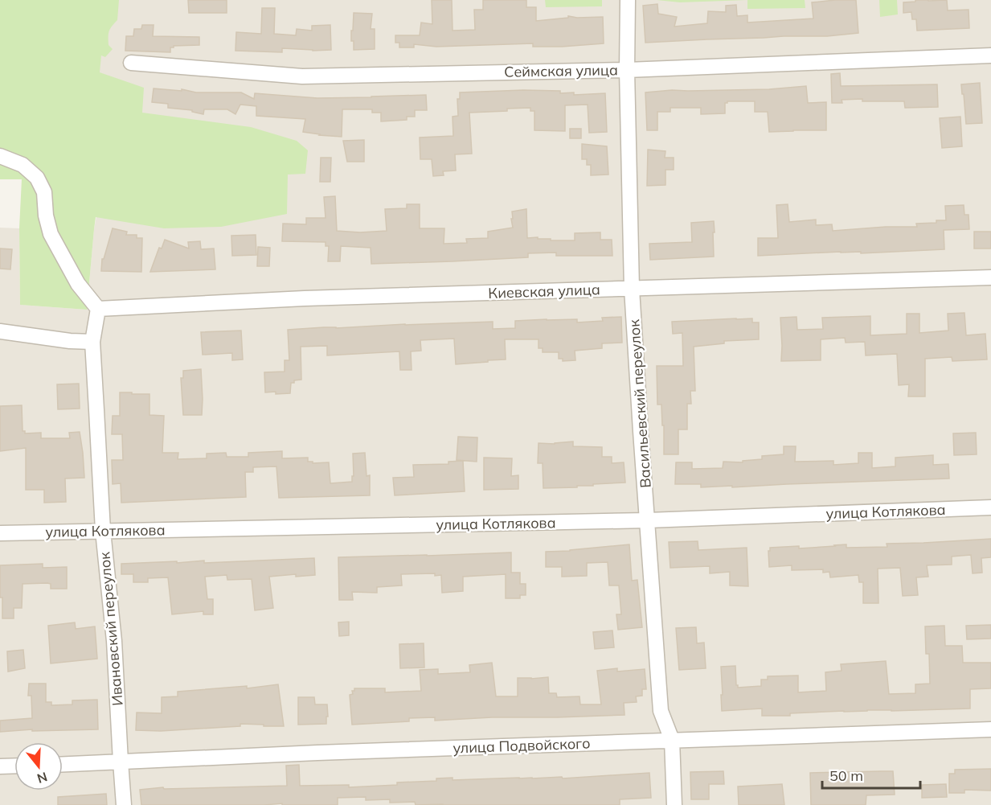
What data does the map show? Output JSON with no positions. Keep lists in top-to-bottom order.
{
  "streets": {
    "street": [
      "Сеймская улица",
      "Киевская улица",
      "Васильевский переулок",
      "улица Котлякова",
      "Ивановский переулок",
      "улица Подвойского"
    ]
  },
  "crossings": [
    ["Сеймская улица", "Васильевский переулок"],
    ["Киевская улица", "Васильевский переулок"],
    ["Киевская улица", "Ивановский переулок"],
    ["Васильевский переулок", "улица Котлякова"],
    ["Васильевский переулок", "улица Подвойского"],
    ["улица Котлякова", "Ивановский переулок"],
    ["Ивановский переулок", "улица Подвойского"]
  ],
  "scale_bar": "50 m",
  "north": "bottom"
}
